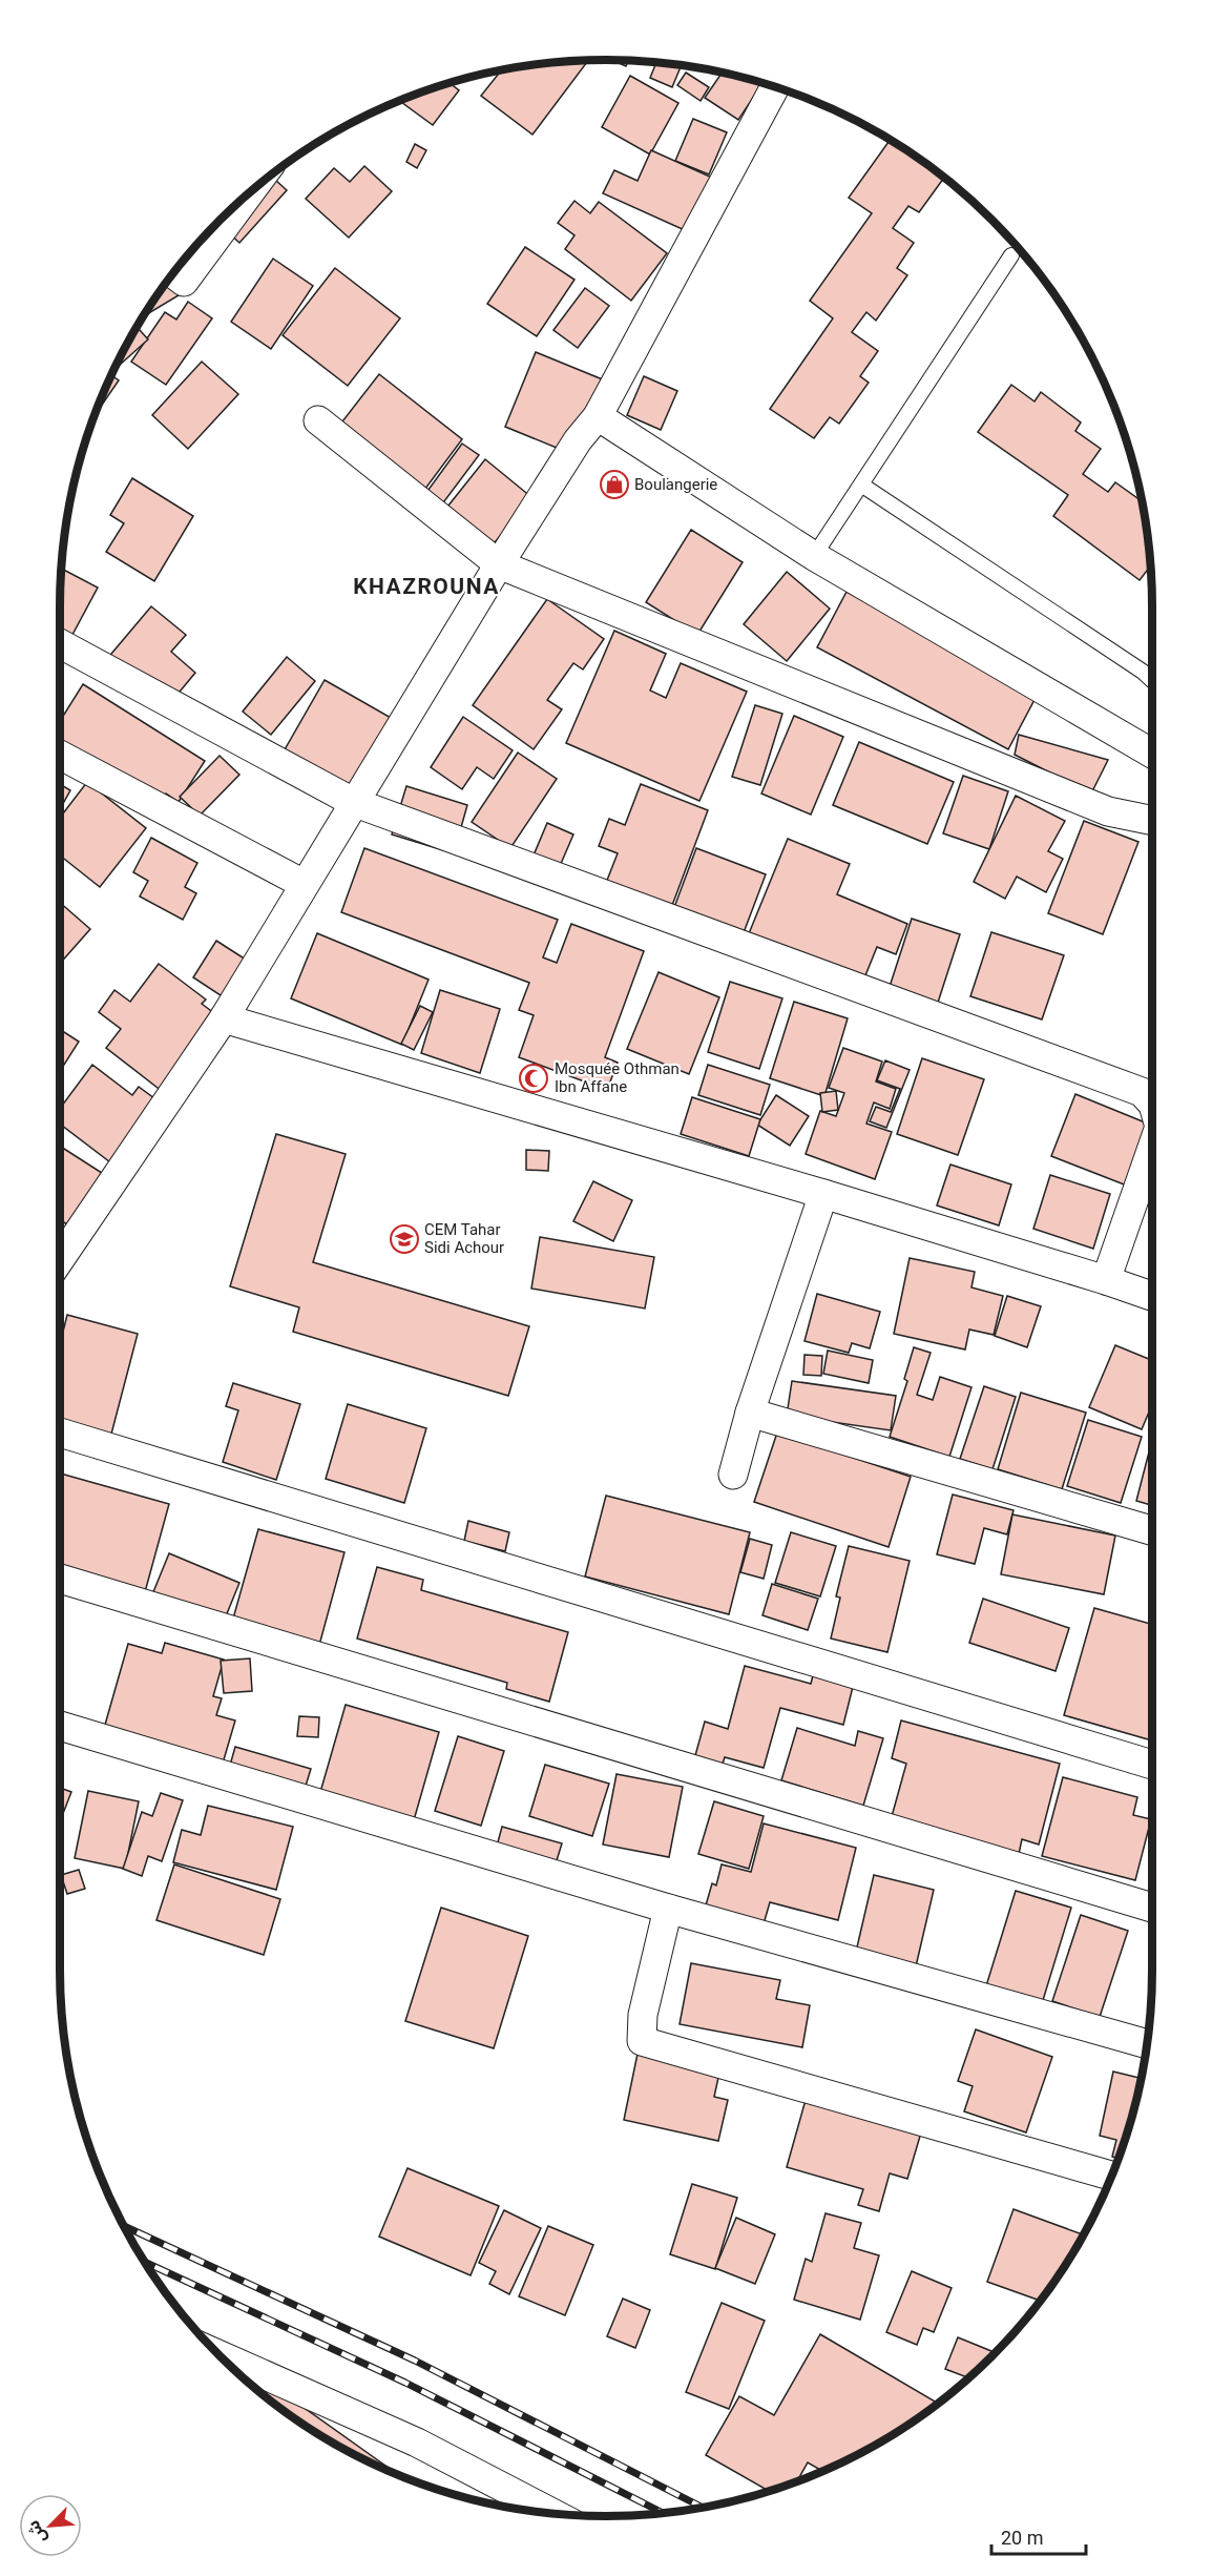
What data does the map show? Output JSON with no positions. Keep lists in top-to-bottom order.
{
  "districts": ["KHAZROUNA"],
  "places": {
    "shop": ["Boulangerie"],
    "mosque": ["Mosquée Othman Ibn Affane"],
    "school or university": ["CEM Tahar Sidi Achour"]
  },
  "scale_bar": "20 m",
  "north": "bottom left"
}
